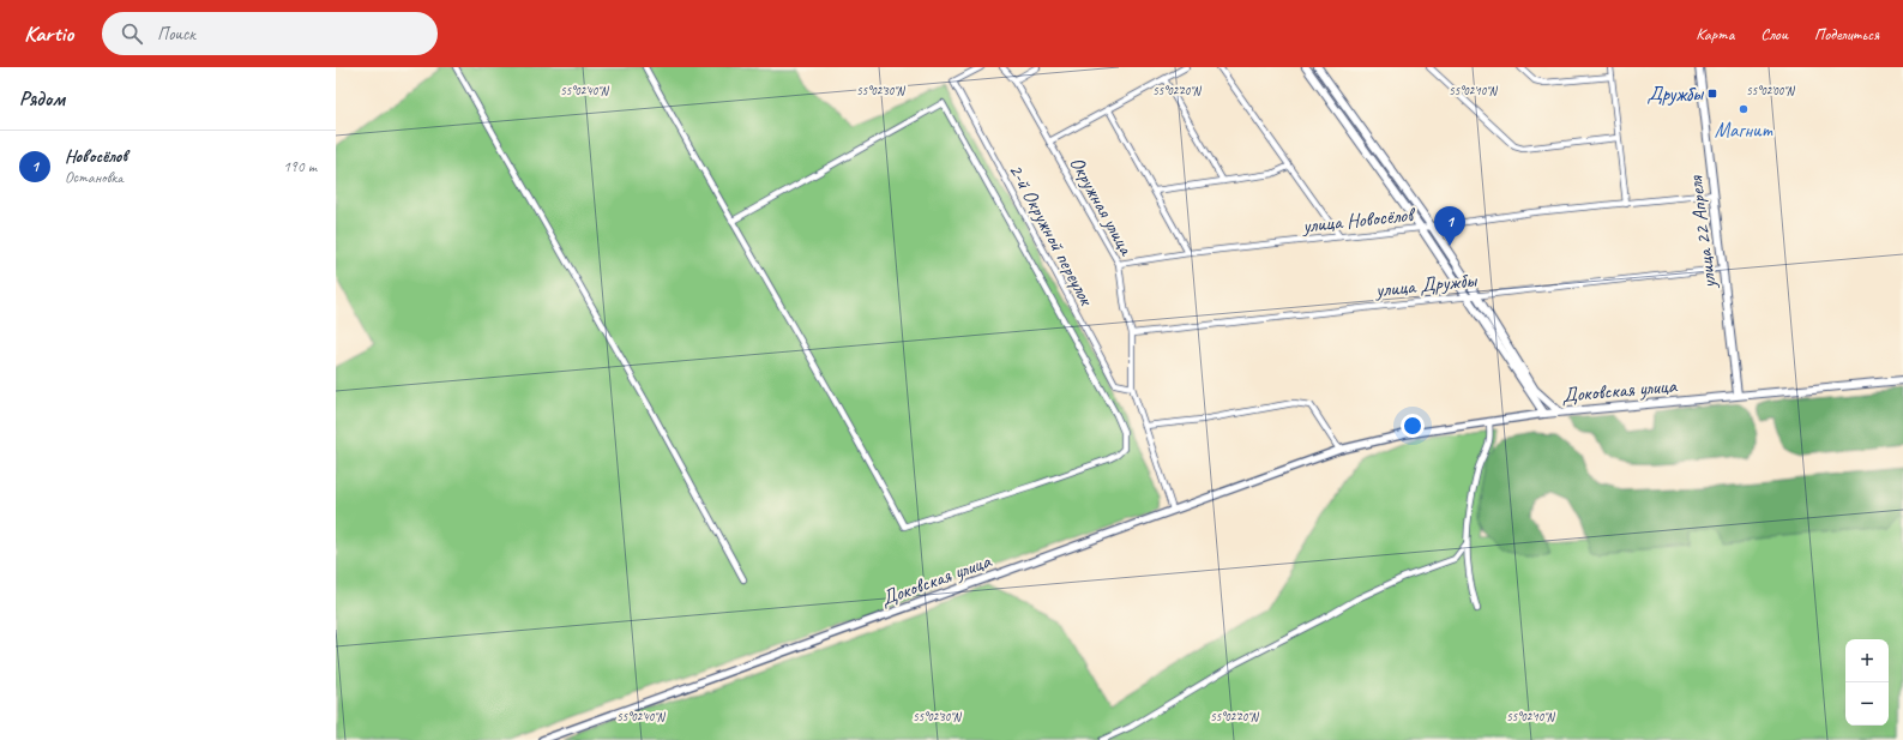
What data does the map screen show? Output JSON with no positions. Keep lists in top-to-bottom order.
{
  "streets": {
    "main road": ["улица 22 Апреля", "Доковская улица"],
    "street": [
      "Окружная улица",
      "улица Новосёлов",
      "2-й Окружной переулок",
      "улица Дружбы"
    ]
  },
  "crossings": [
    ["Окружная улица", "улица Новосёлов"],
    ["Окружная улица", "2-й Окружной переулок"],
    ["Окружная улица", "улица Дружбы"],
    ["Окружная улица", "Доковская улица"],
    ["улица Новосёлов", "улица 22 Апреля"],
    ["улица 22 Апреля", "улица Дружбы"],
    ["улица 22 Апреля", "Доковская улица"]
  ],
  "places": {
    "transit": ["Дружбы"],
    "other": ["Магнит"]
  },
  "page": {
    "header": "Kartio",
    "search": "Поиск",
    "nav": ["Карта", "Слои", "Поделиться"],
    "heading": "Рядом",
    "list": [
      {
        "mark": "1",
        "name": "Новосёлов",
        "note": "Остановка",
        "value": "190 m"
      }
    ],
    "pins": "1",
    "map_buttons": ["+", "−"]
  },
  "coordinates": [
    "55°02'40\"N",
    "55°02'30\"N",
    "55°02'20\"N",
    "55°02'10\"N",
    "55°02'00\"N"
  ]
}
